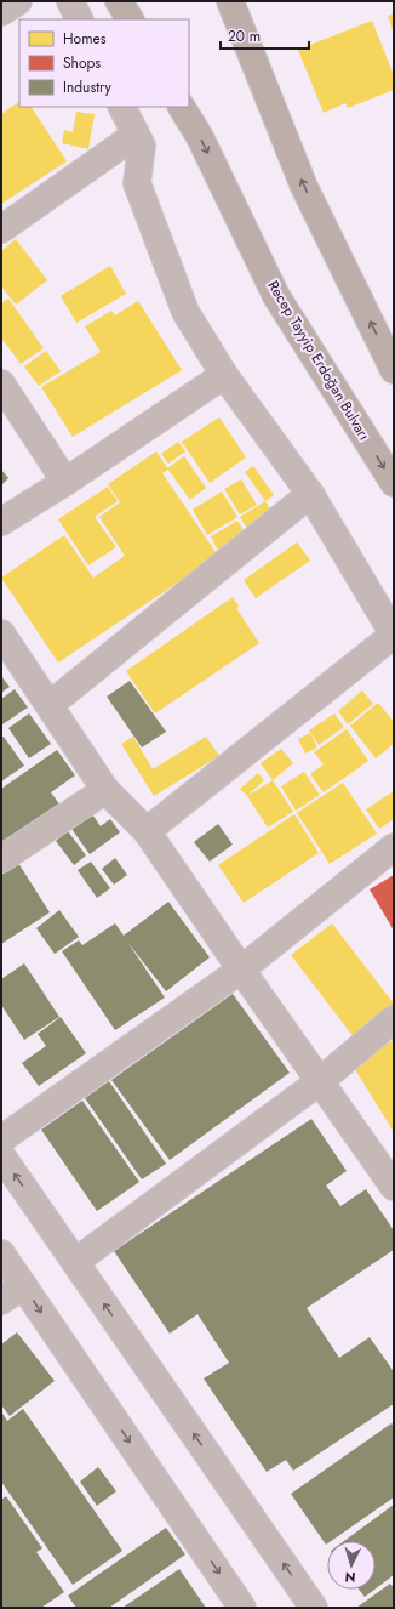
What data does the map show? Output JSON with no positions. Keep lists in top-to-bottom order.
{
  "streets": {
    "main road": ["Recep Tayyip Erdoğan Bulvarı"]
  },
  "legend": ["Homes", "Shops", "Industry"],
  "scale_bar": "20 m",
  "north": "bottom"
}
